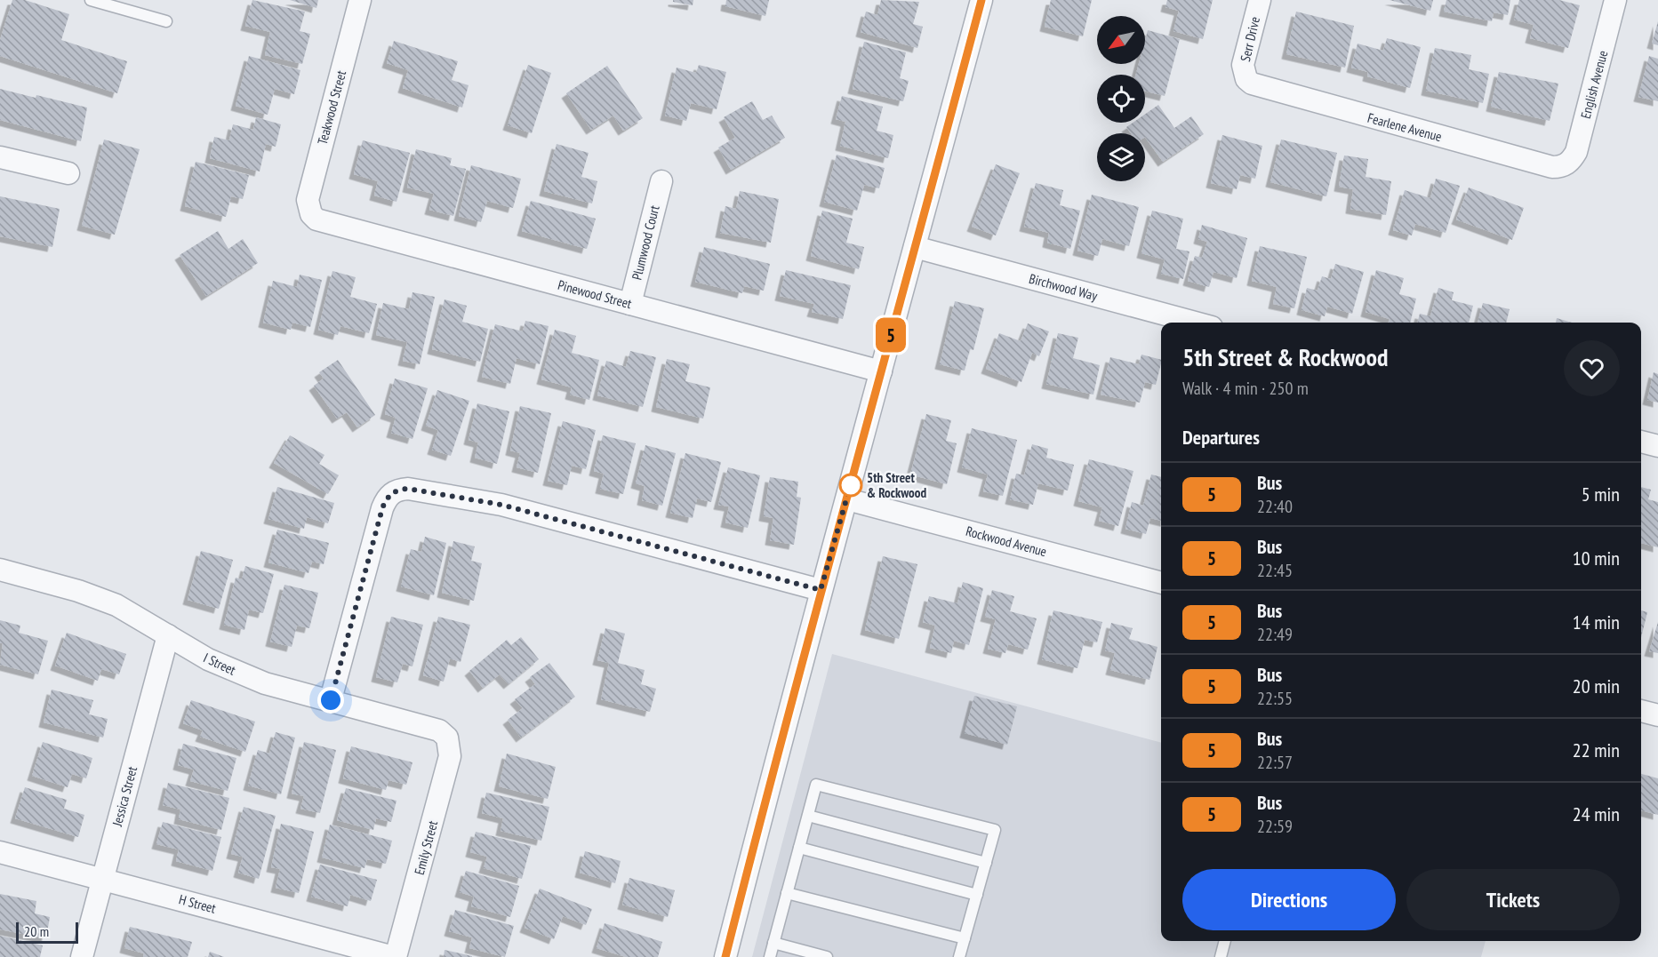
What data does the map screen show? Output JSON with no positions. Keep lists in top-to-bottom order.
{
  "streets": {
    "street": [
      "Serr Drive",
      "English Avenue",
      "Teakwood Street",
      "Fearlene Avenue",
      "Plumwood Court",
      "Birchwood Way",
      "Pinewood Street",
      "Rockwood Avenue",
      "I Street",
      "Jessica Street",
      "Emily Street",
      "H Street"
    ]
  },
  "crossings": [
    ["Serr Drive", "Fearlene Avenue"],
    ["English Avenue", "Fearlene Avenue"],
    ["Teakwood Street", "Pinewood Street"],
    ["Plumwood Court", "Pinewood Street"],
    ["I Street", "Jessica Street"],
    ["I Street", "Emily Street"],
    ["Jessica Street", "H Street"],
    ["Emily Street", "H Street"]
  ],
  "places": ["5th Street & Rockwood"],
  "lines": ["bus line 5"],
  "scale_bar": "20 m",
  "north": "bottom left",
  "page": {
    "on_map": "5",
    "heading": [
      ["5th Street & Rockwood", "Walk · 4 min · 250 m"],
      "Departures"
    ],
    "list": [
      {
        "mark": "5",
        "name": "Bus",
        "note": "22:40",
        "value": "5 min"
      },
      {
        "mark": "5",
        "name": "Bus",
        "note": "22:45",
        "value": "10 min"
      },
      {
        "mark": "5",
        "name": "Bus",
        "note": "22:49",
        "value": "14 min"
      },
      {
        "mark": "5",
        "name": "Bus",
        "note": "22:55",
        "value": "20 min"
      },
      {
        "mark": "5",
        "name": "Bus",
        "note": "22:57",
        "value": "22 min"
      },
      {
        "mark": "5",
        "name": "Bus",
        "note": "22:59",
        "value": "24 min"
      }
    ],
    "buttons": ["Directions", "Tickets"],
    "scale": "20 m"
  }
}
